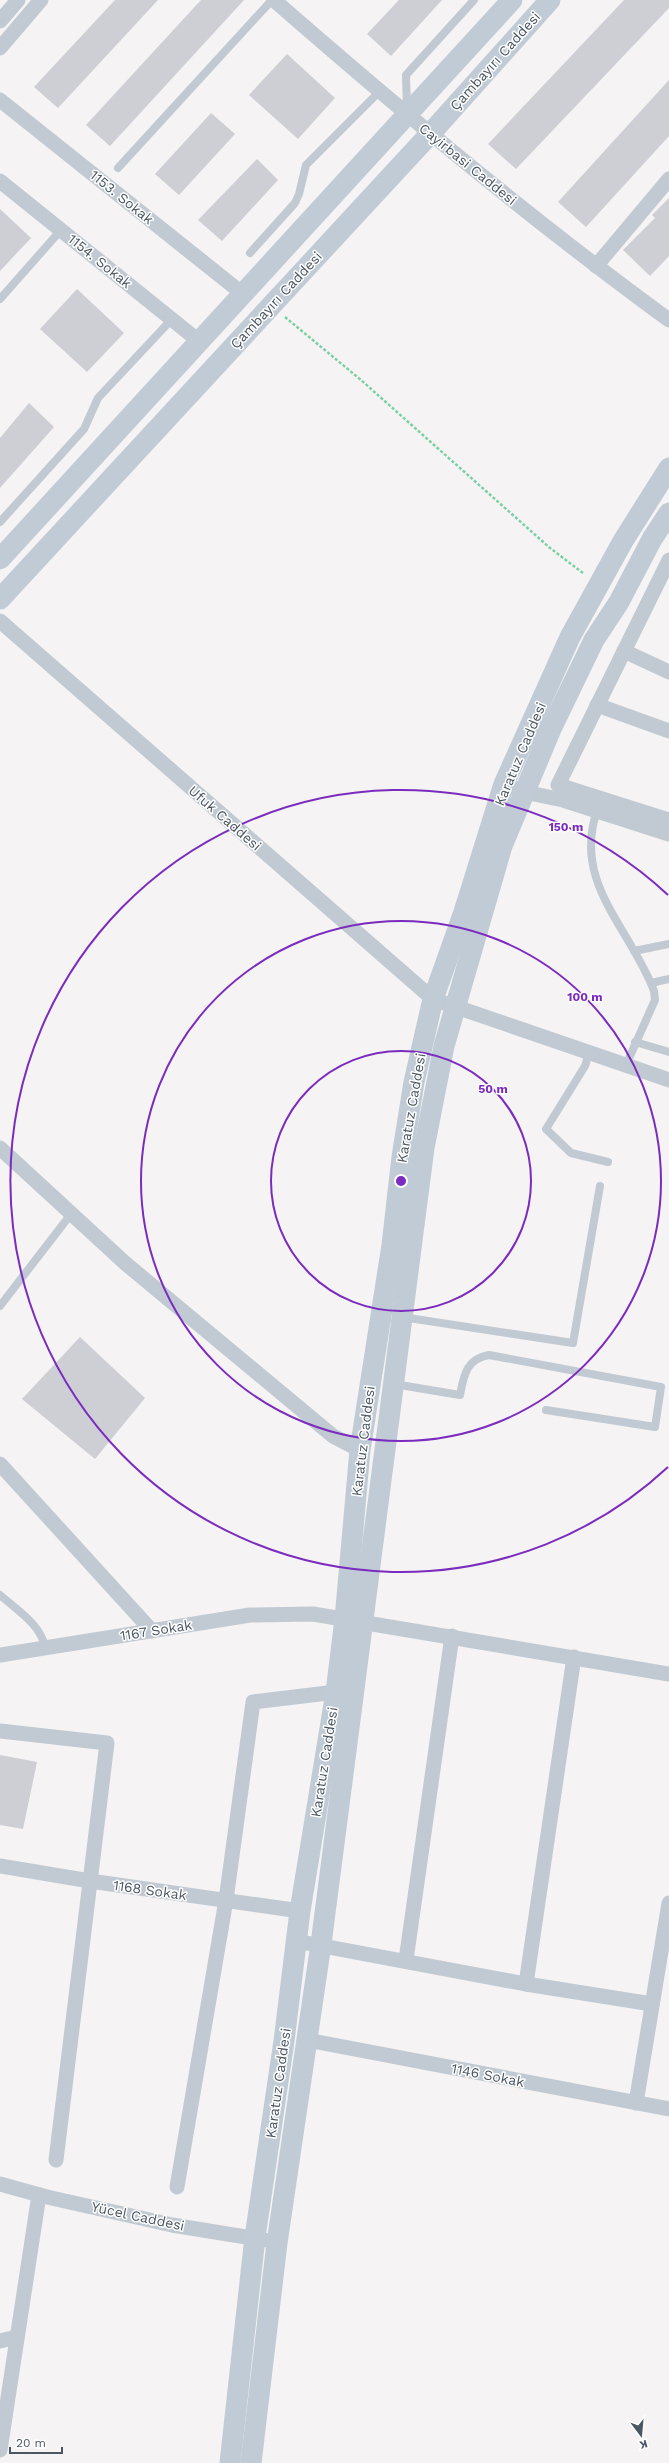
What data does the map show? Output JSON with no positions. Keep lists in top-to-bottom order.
{
  "streets": {
    "street": [
      "Çambayırı Caddesi",
      "Cayirbasi Caddesi",
      "1153. Sokak",
      "1154. Sokak",
      "Karatuz Caddesi",
      "Ufuk Caddesi",
      "1167 Sokak",
      "1168 Sokak",
      "1146 Sokak",
      "Yücel Caddesi"
    ]
  },
  "crossings": [
    ["Çambayırı Caddesi", "Cayirbasi Caddesi"],
    ["Çambayırı Caddesi", "1153. Sokak"],
    ["Çambayırı Caddesi", "1154. Sokak"],
    ["Karatuz Caddesi", "Ufuk Caddesi"],
    ["Karatuz Caddesi", "1167 Sokak"],
    ["Karatuz Caddesi", "1168 Sokak"],
    ["Karatuz Caddesi", "1146 Sokak"],
    ["Karatuz Caddesi", "Yücel Caddesi"]
  ],
  "scale_bar": "20 m",
  "north": "bottom",
  "rings": ["150 m", "100 m", "50 m"]
}
